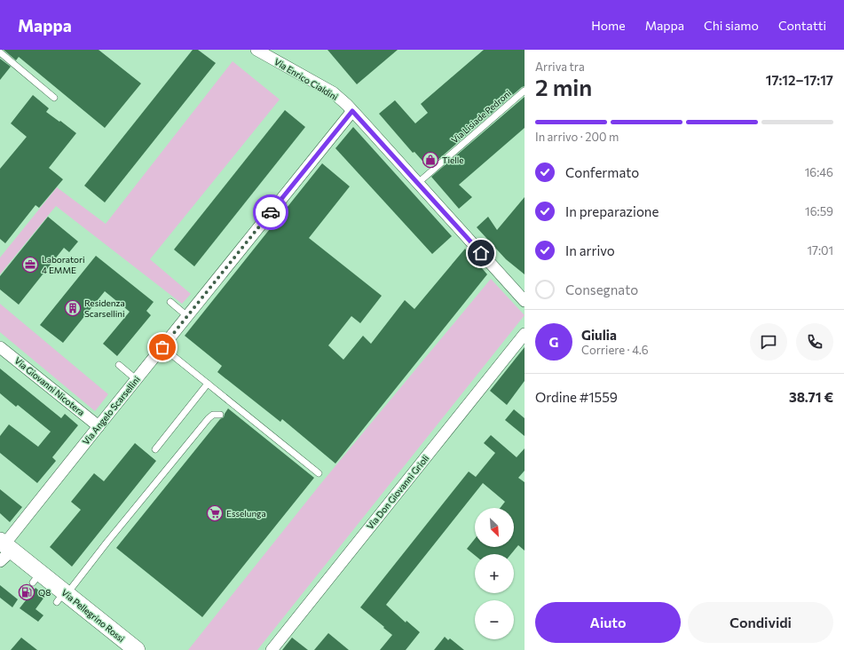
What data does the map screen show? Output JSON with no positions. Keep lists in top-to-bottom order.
{
  "streets": {
    "main road": ["Via Pellegrino Rossi"],
    "street": [
      "Via Enrico Cialdini",
      "Via Giovanni Nicotera",
      "Via Angelo Scarsellini",
      "Via Don Giovanni Grioli"
    ],
    "lane": ["Via Lisiade Pedroni"]
  },
  "crossings": [
    ["Via Enrico Cialdini", "Via Lisiade Pedroni"],
    ["Via Enrico Cialdini", "Via Angelo Scarsellini"],
    ["Via Giovanni Nicotera", "Via Angelo Scarsellini"],
    ["Via Angelo Scarsellini", "Via Pellegrino Rossi"]
  ],
  "places": {
    "shop": ["Tielle"],
    "office": ["Laboratori 4 EMME"],
    "building": ["Residenza Scarsellini"],
    "supermarket": ["Esselunga"],
    "fuel station": ["Q8"]
  },
  "north": "bottom right",
  "page": {
    "header": "Mappa",
    "nav": [
      "Home",
      "Mappa",
      "Chi siamo",
      "Contatti"
    ],
    "heading": ["2 min", "Arriva tra", "17:12–17:17"],
    "panel": [
      "Giulia",
      "Corriere · 4.6",
      "Ordine #1559",
      "38.71 €"
    ],
    "bar": "In arrivo · 200 m",
    "list": [
      ["Confermato", "16:46"],
      ["In preparazione", "16:59"],
      ["In arrivo", "17:01"],
      "Consegnato"
    ],
    "round": "G",
    "map_buttons": ["+", "−"],
    "buttons": ["Aiuto", "Condividi"]
  }
}
